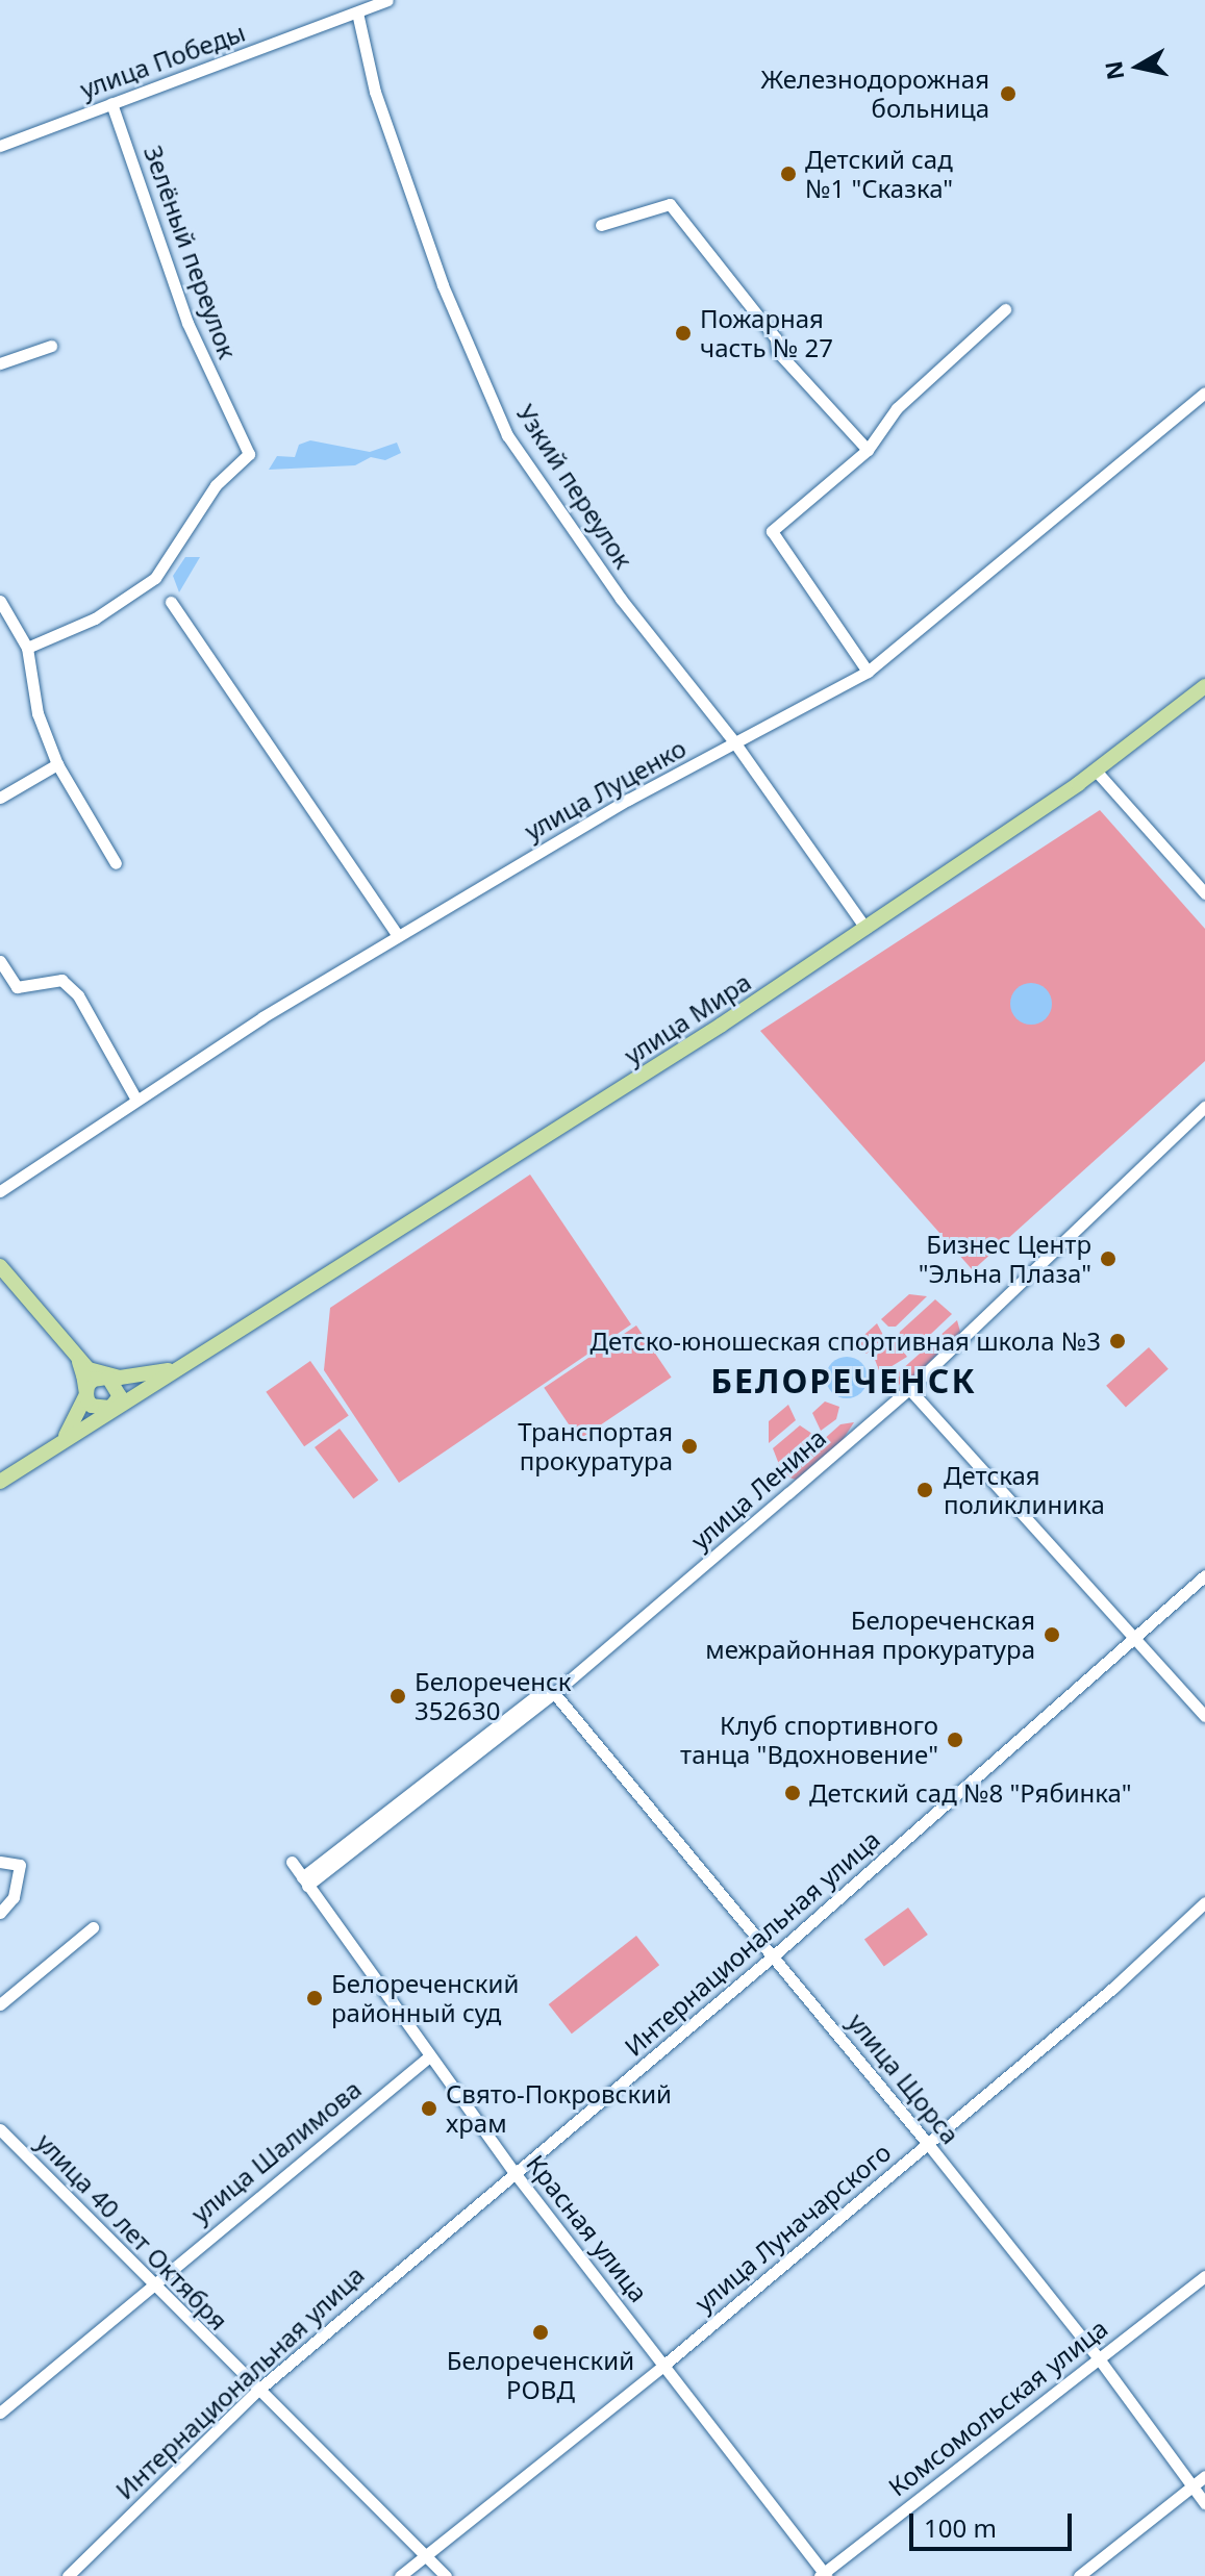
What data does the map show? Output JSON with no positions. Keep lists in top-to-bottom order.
{
  "streets": {
    "main road": ["улица Мира"],
    "street": [
      "улица Победы",
      "Зелёный переулок",
      "Узкий переулок",
      "улица Луценко",
      "улица Ленина",
      "Интернациональная улица",
      "улица Щорса",
      "улица Шалимова",
      "улица Луначарского",
      "Красная улица",
      "улица 40 лет Октября",
      "Комсомольская улица"
    ]
  },
  "crossings": [
    ["улица Победы", "Зелёный переулок"],
    ["улица Победы", "Узкий переулок"],
    ["Узкий переулок", "улица Луценко"],
    ["Узкий переулок", "улица Мира"],
    ["улица Ленина", "улица Щорса"],
    ["улица Ленина", "Красная улица"],
    ["Интернациональная улица", "улица Щорса"],
    ["Интернациональная улица", "Красная улица"],
    ["Интернациональная улица", "улица 40 лет Октября"],
    ["улица Щорса", "улица Луначарского"],
    ["улица Щорса", "Комсомольская улица"],
    ["улица Шалимова", "Красная улица"],
    ["улица Шалимова", "улица 40 лет Октября"],
    ["улица Луначарского", "Красная улица"],
    ["улица Луначарского", "улица 40 лет Октября"],
    ["Красная улица", "Комсомольская улица"]
  ],
  "districts": ["БЕЛОРЕЧЕНСК"],
  "places": [
    "Железнодорожная больница",
    "Детский сад №1 \"Сказка\"",
    "Пожарная часть № 27",
    "Бизнес Центр \"Эльна Плаза\"",
    "Детско-юношеская спортивная школа №3",
    "Транспортая прокуратура",
    "Детская поликлиника",
    "Белореченская межрайонная прокуратура",
    "Белореченск 352630",
    "Клуб спортивного танца \"Вдохновение\"",
    "Детский сад №8 \"Рябинка\"",
    "Белореченский районный суд",
    "Свято-Покровский храм",
    "Белореченский РОВД"
  ],
  "scale_bar": "100 m",
  "north": "left"
}
